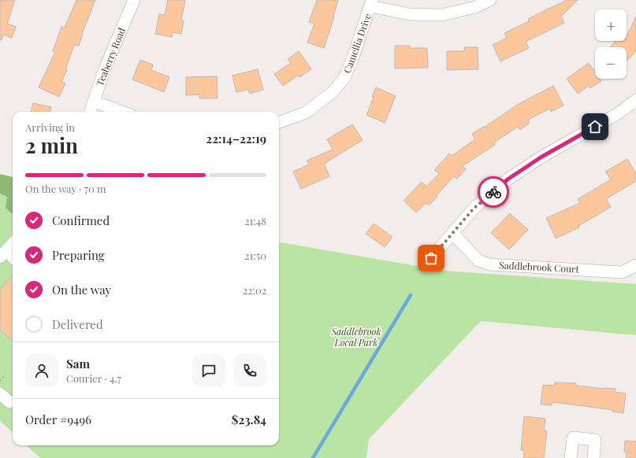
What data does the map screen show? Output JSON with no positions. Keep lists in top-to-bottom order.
{
  "streets": {
    "street": ["Camellia Drive", "Teaberry Road", "Saddlebrook Court"]
  },
  "parks": ["Saddlebrook Local Park"],
  "page": {
    "map_buttons": ["+", "−"],
    "heading": ["2 min", "Arriving in", "22:14–22:19"],
    "panel": [
      "Sam",
      "Courier · 4.7",
      "Order #9496",
      "$23.84"
    ],
    "bar": "On the way · 70 m",
    "list": [
      ["Confirmed", "21:48"],
      ["Preparing", "21:50"],
      ["On the way", "22:02"],
      "Delivered"
    ]
  }
}
